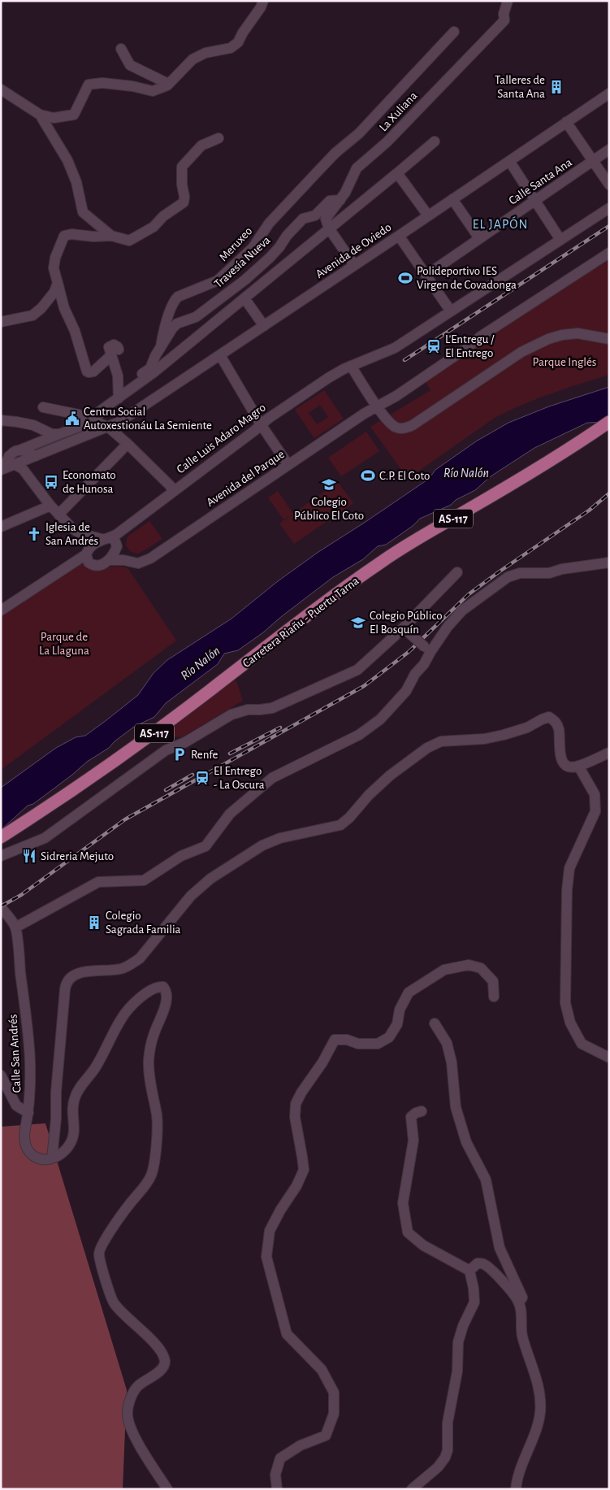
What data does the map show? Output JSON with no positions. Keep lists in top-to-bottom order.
{
  "streets": {
    "main road": ["AS-117", "Carretera Riañu - Puertu Tarna"],
    "street": [
      "La Xuliana",
      "Calle Santa Ana",
      "Meruxeo",
      "Avenida de Oviedo",
      "Travesía Nueva",
      "Calle Luis Adaro Magro",
      "Avenida del Parque",
      "Calle San Andrés"
    ]
  },
  "crossings": [
    ["La Xuliana", "Meruxeo"],
    ["La Xuliana", "Travesía Nueva"],
    ["Meruxeo", "Travesía Nueva"],
    ["Calle Luis Adaro Magro", "Avenida del Parque"]
  ],
  "districts": ["EL JAPÓN"],
  "water": ["Río Nalón"],
  "parks": ["Parque Inglés", "Parque de La Llaguna"],
  "places": {
    "building": ["Talleres de Santa Ana", "Colegio Sagrada Familia"],
    "sports": ["Polideportivo IES Virgen de Covadonga", "C.P. El Coto"],
    "station": ["L'Entregu / El Entrego", "El Entrego - La Oscura"],
    "public building": ["Centru Social Autoxestionáu La Semiente"],
    "bus stop": ["Economato de Hunosa"],
    "school or university": ["Colegio Público El Coto", "Colegio Público El Bosquín"],
    "church": ["Iglesia de San Andrés"],
    "parking": ["Renfe"],
    "restaurant": ["Sidreria Mejuto"]
  }
}
